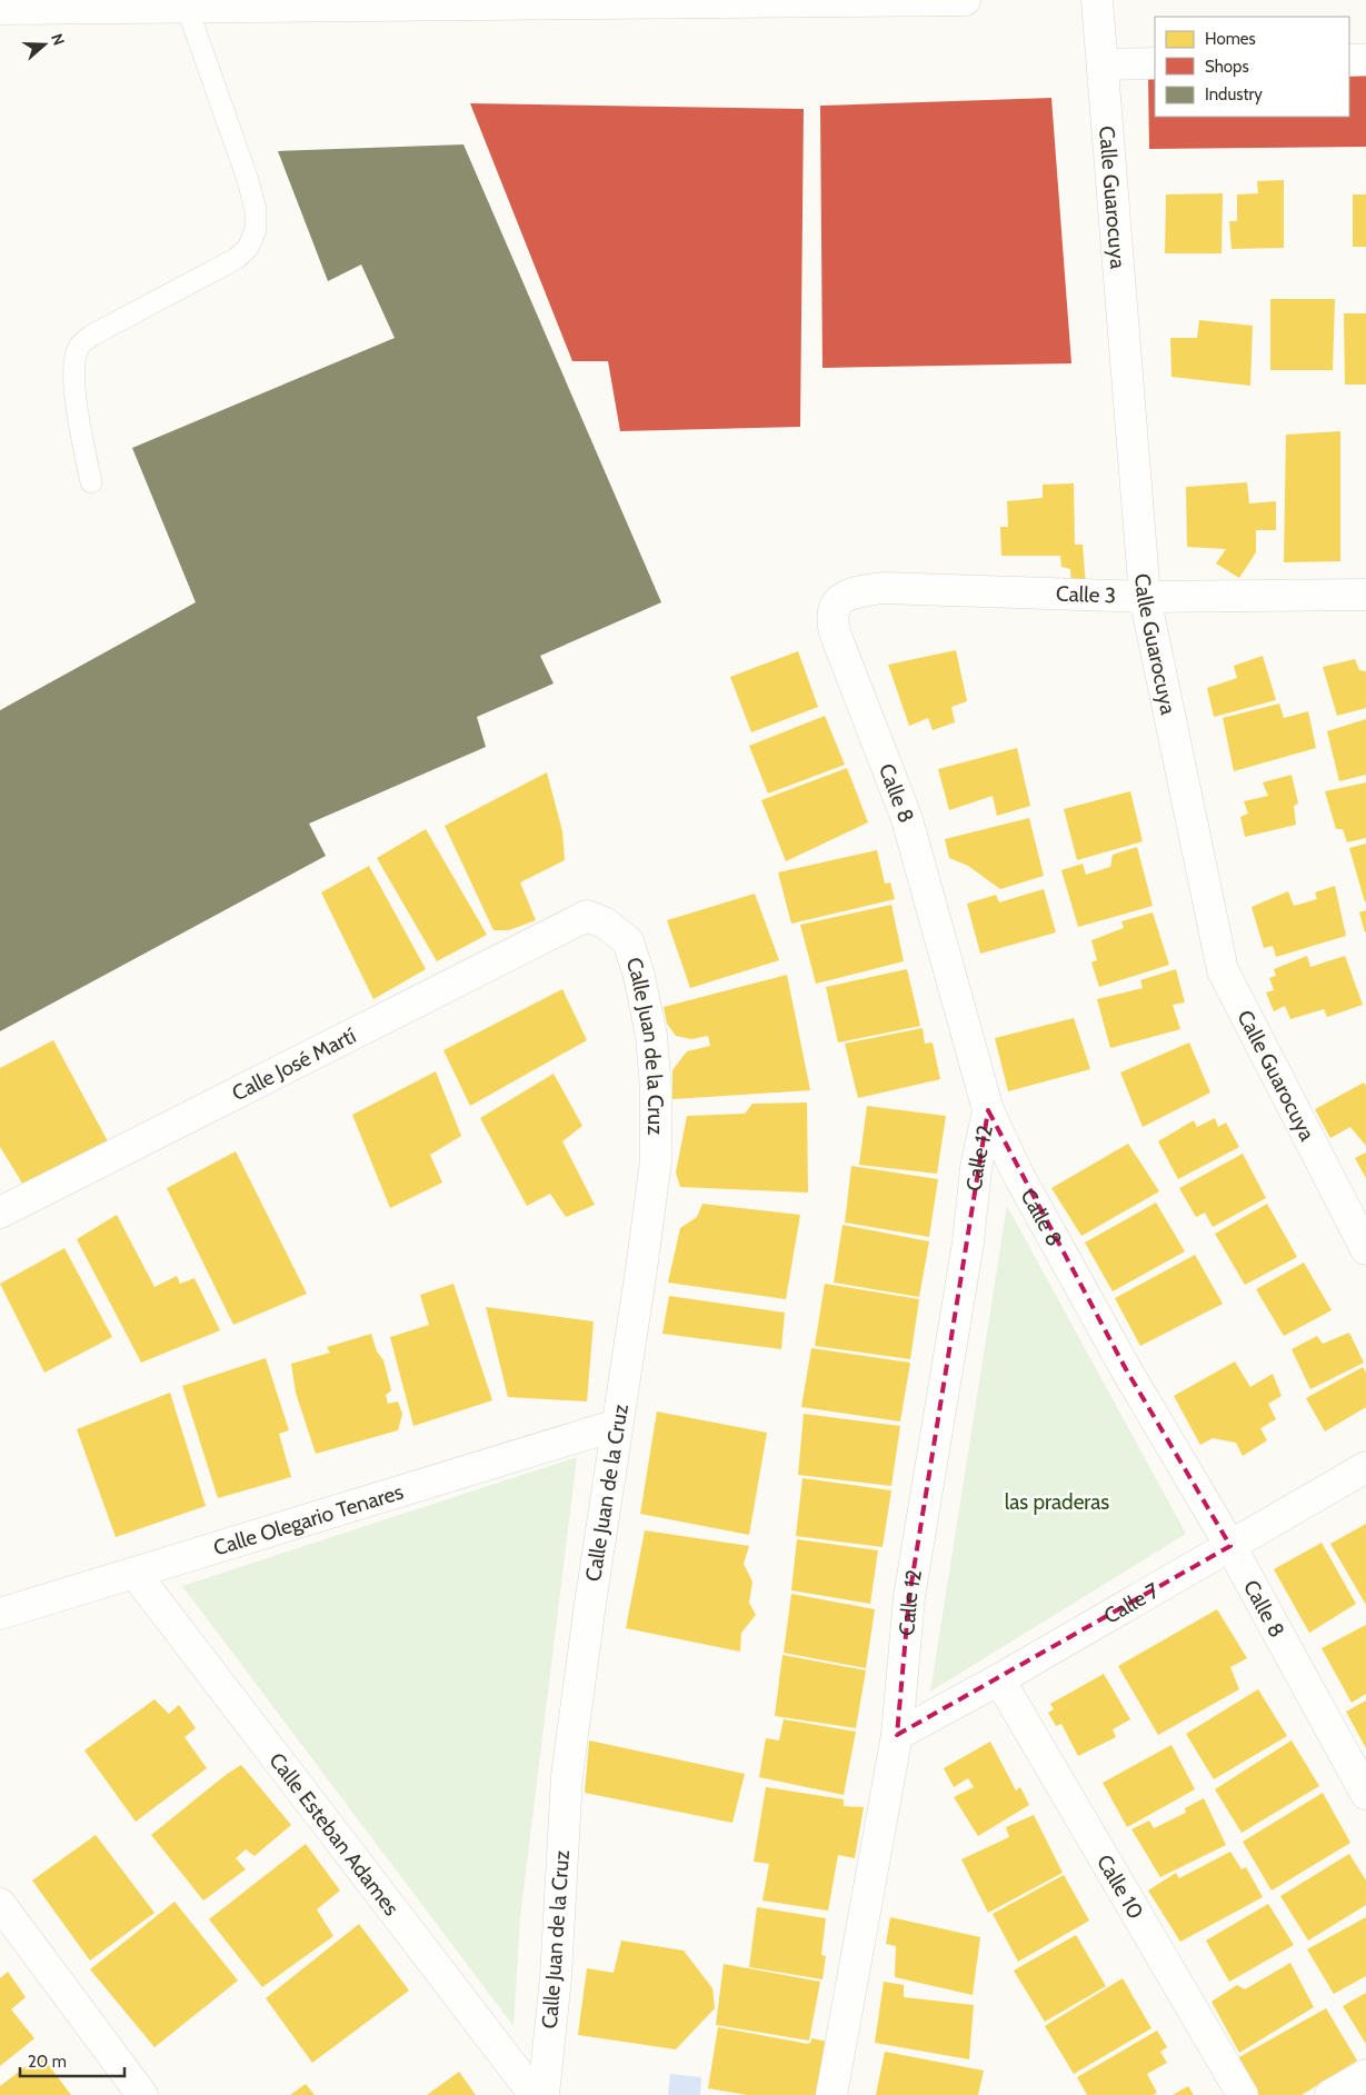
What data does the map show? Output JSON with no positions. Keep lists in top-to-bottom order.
{
  "streets": {
    "street": [
      "Calle Guarocuya",
      "Calle 3",
      "Calle 8",
      "Calle Juan de la Cruz",
      "Calle José Martí",
      "Calle 12",
      "Calle Olegario Tenares",
      "Calle 7",
      "Calle Esteban Adames",
      "Calle 10"
    ]
  },
  "crossings": [
    ["Calle Guarocuya", "Calle 3"],
    ["Calle 3", "Calle 8"],
    ["Calle 8", "Calle 12"],
    ["Calle 8", "Calle 7"],
    ["Calle Juan de la Cruz", "Calle José Martí"],
    ["Calle Juan de la Cruz", "Calle Olegario Tenares"],
    ["Calle 12", "Calle 7"],
    ["Calle Olegario Tenares", "Calle Esteban Adames"],
    ["Calle 7", "Calle 10"]
  ],
  "parks": ["las praderas"],
  "legend": ["Homes", "Shops", "Industry"],
  "scale_bar": "20 m",
  "north": "right"
}
